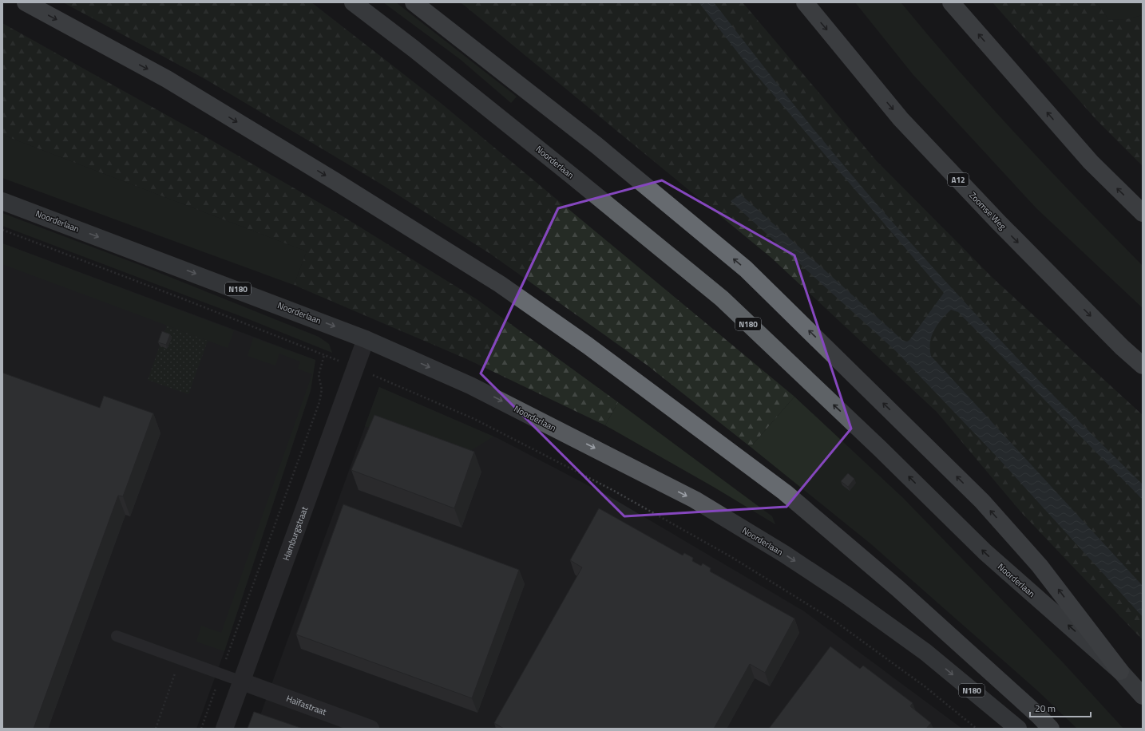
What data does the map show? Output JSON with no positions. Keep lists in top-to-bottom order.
{
  "streets": {
    "highway": [
      "Noorderlaan",
      "A12",
      "Zoomse Weg",
      "N180"
    ],
    "street": ["Hamburgstraat", "Haïfastraat"]
  },
  "crossings": [
    ["Noorderlaan", "Hamburgstraat"],
    ["Hamburgstraat", "Haïfastraat"]
  ],
  "scale_bar": "20 m"
}
